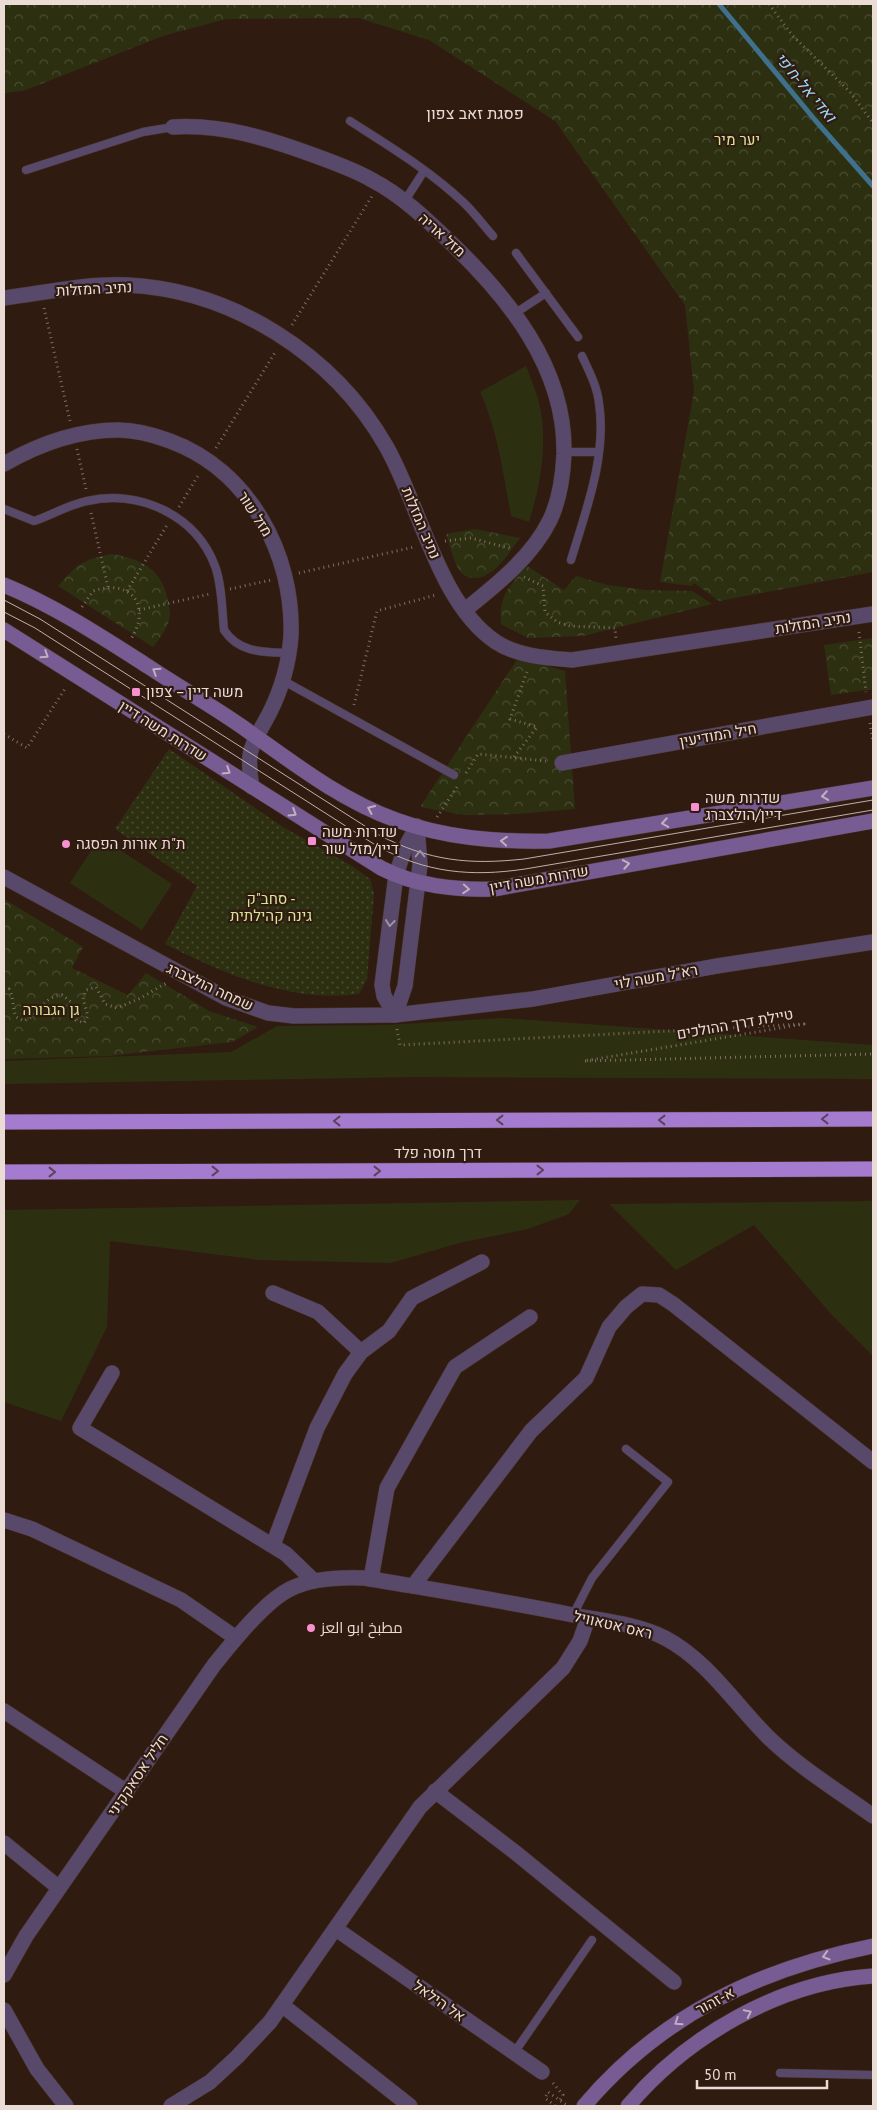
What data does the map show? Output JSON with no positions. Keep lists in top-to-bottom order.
{
  "streets": {
    "highway": ["דרך מוסה פלד"],
    "street": [
      "מזל אריה",
      "נתיב המזלות",
      "מזל שור",
      "שדרות משה דיין",
      "חיל המודיעין",
      "רא\"ל משה לוי",
      "שמחה הולצברג",
      "ראס אטאוויל",
      "חליל אסאקקיני",
      "אל הילאל",
      "א-זהור"
    ],
    "path": ["טיילת דרך ההולכים"]
  },
  "crossings": [
    ["מזל אריה", "נתיב המזלות"],
    ["מזל שור", "שדרות משה דיין"],
    ["רא\"ל משה לוי", "שמחה הולצברג"],
    ["שמחה הולצברג", "טיילת דרך ההולכים"],
    ["ראס אטאוויל", "חליל אסאקקיני"]
  ],
  "districts": ["פסגת זאב צפון"],
  "water": ["ואדי אל-ח'פי"],
  "parks": ["יער מיר", "סחב\"ק - גינה קהילתית", "גן הגבורה"],
  "places": {
    "transit": ["משה דיין – צפון", "שדרות משה דיין/הולצברג", "שדרות משה דיין/מזל שור"],
    "other": ["ת\"ת אורות הפסגה", "مطبخ ابو العز"]
  },
  "scale_bar": "50 m"
}
